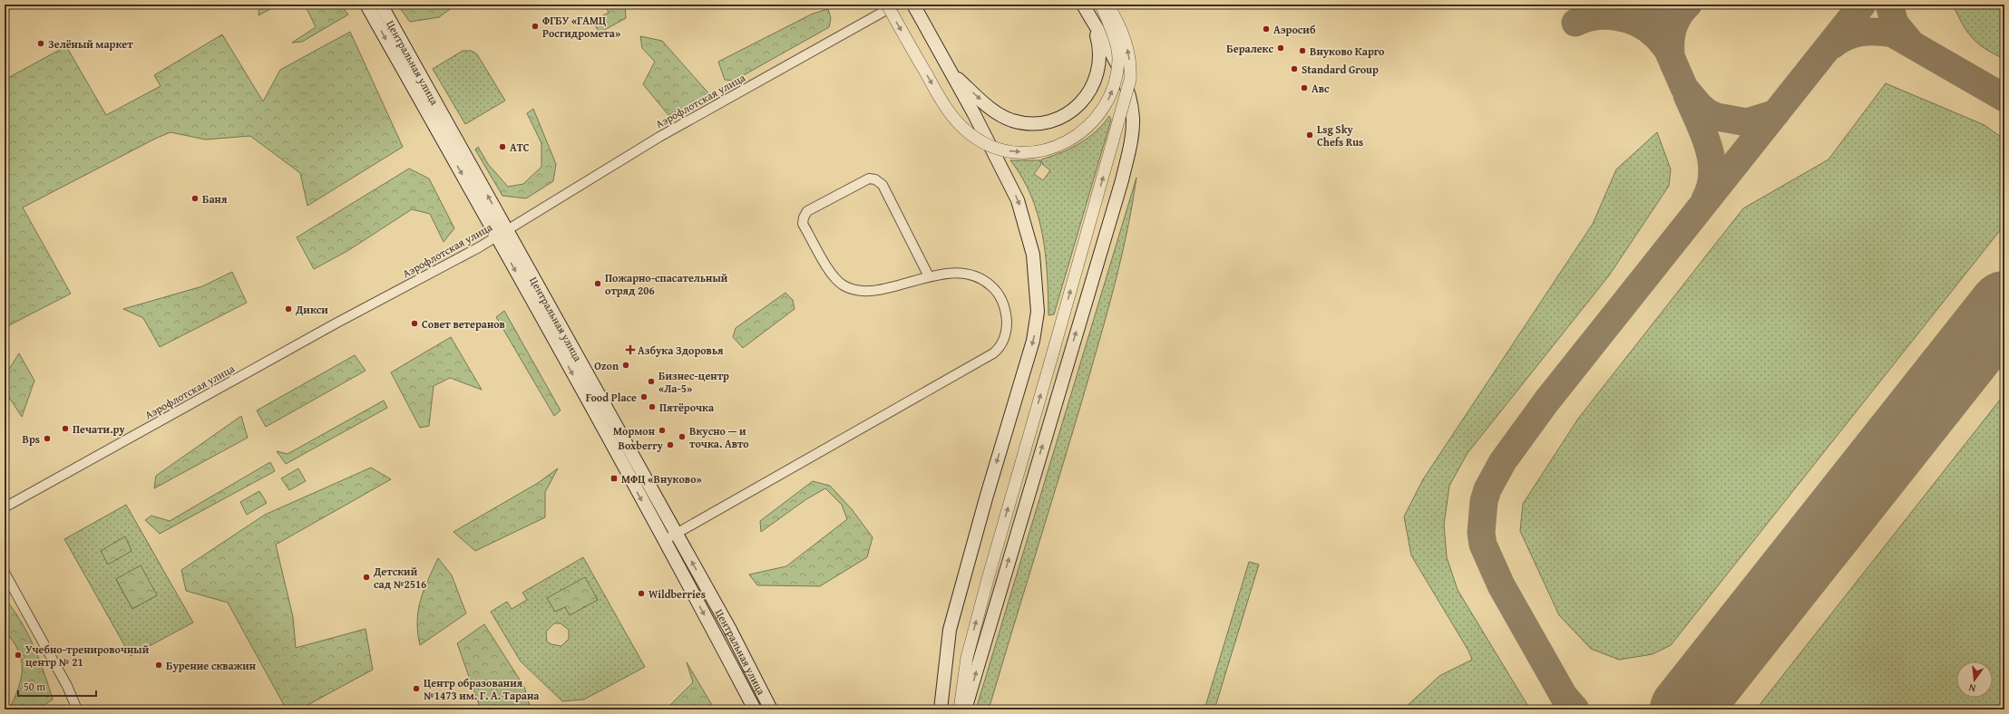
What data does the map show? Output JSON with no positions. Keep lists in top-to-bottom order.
{
  "streets": {
    "main road": ["Центральная улица"],
    "street": ["Аэрофлотская улица"]
  },
  "crossings": [
    ["Центральная улица", "Аэрофлотская улица"]
  ],
  "places": {
    "other": [
      "ФГБУ «ГАМЦ Росгидромета»",
      "Аэросиб",
      "Зелёный маркет",
      "Бералекс",
      "Внуково Карго",
      "Standard Group",
      "Авс",
      "Lsg Sky Chefs Rus",
      "АТС",
      "Баня",
      "Пожарно-спасательный отряд 206",
      "Дикси",
      "Совет ветеранов",
      "Ozon",
      "Бизнес-центр «Ла-5»",
      "Food Place",
      "Пятёрочка",
      "Печати.ру",
      "Мормон",
      "Вкусно — и точка. Авто",
      "Bps",
      "Boxberry",
      "Детский сад №2516",
      "Wildberries",
      "Учебно-тренировочный центр № 21",
      "Бурение скважин",
      "Центр образования №1473 им. Г. А. Тарана"
    ],
    "health": ["Азбука Здоровья"],
    "transit": ["МФЦ «Внуково»"]
  },
  "scale_bar": "50 m",
  "north": "bottom"
}
